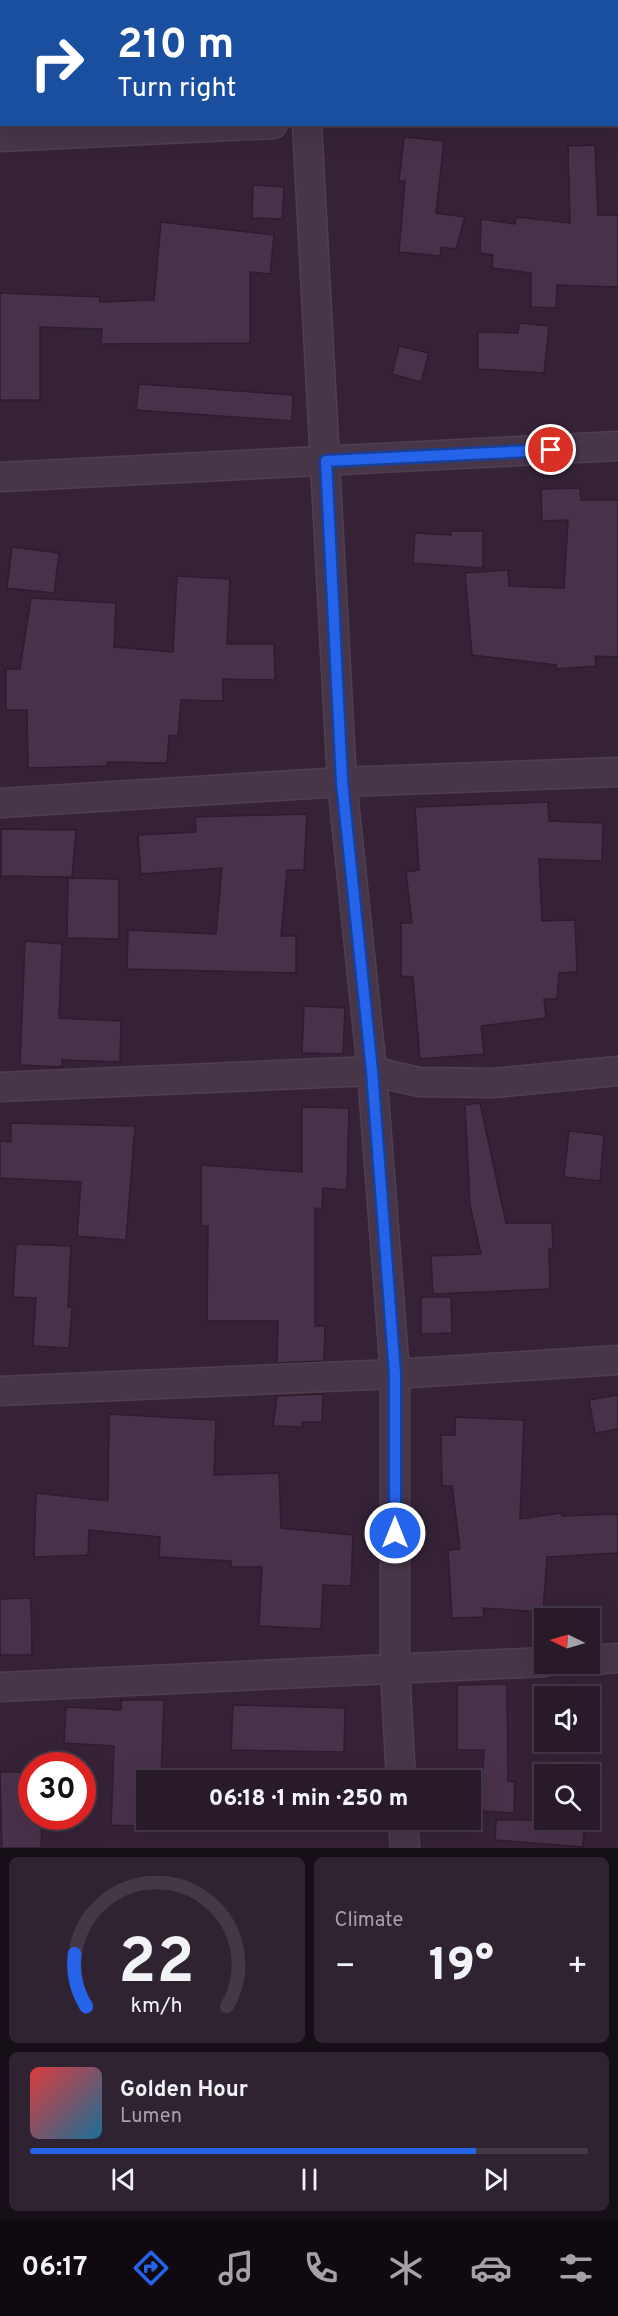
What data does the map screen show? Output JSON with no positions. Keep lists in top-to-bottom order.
{
  "north": "left",
  "page": {
    "turn": ["210 m", "Turn right"],
    "limit": "30",
    "trip": "06:18 · 1 min · 250 m",
    "tile": "Climate",
    "heat": ["−", "19°", "+"],
    "song": ["Golden Hour", "Lumen"],
    "tabs": "06:17",
    "gauge": ["22", "km/h"]
  }
}
